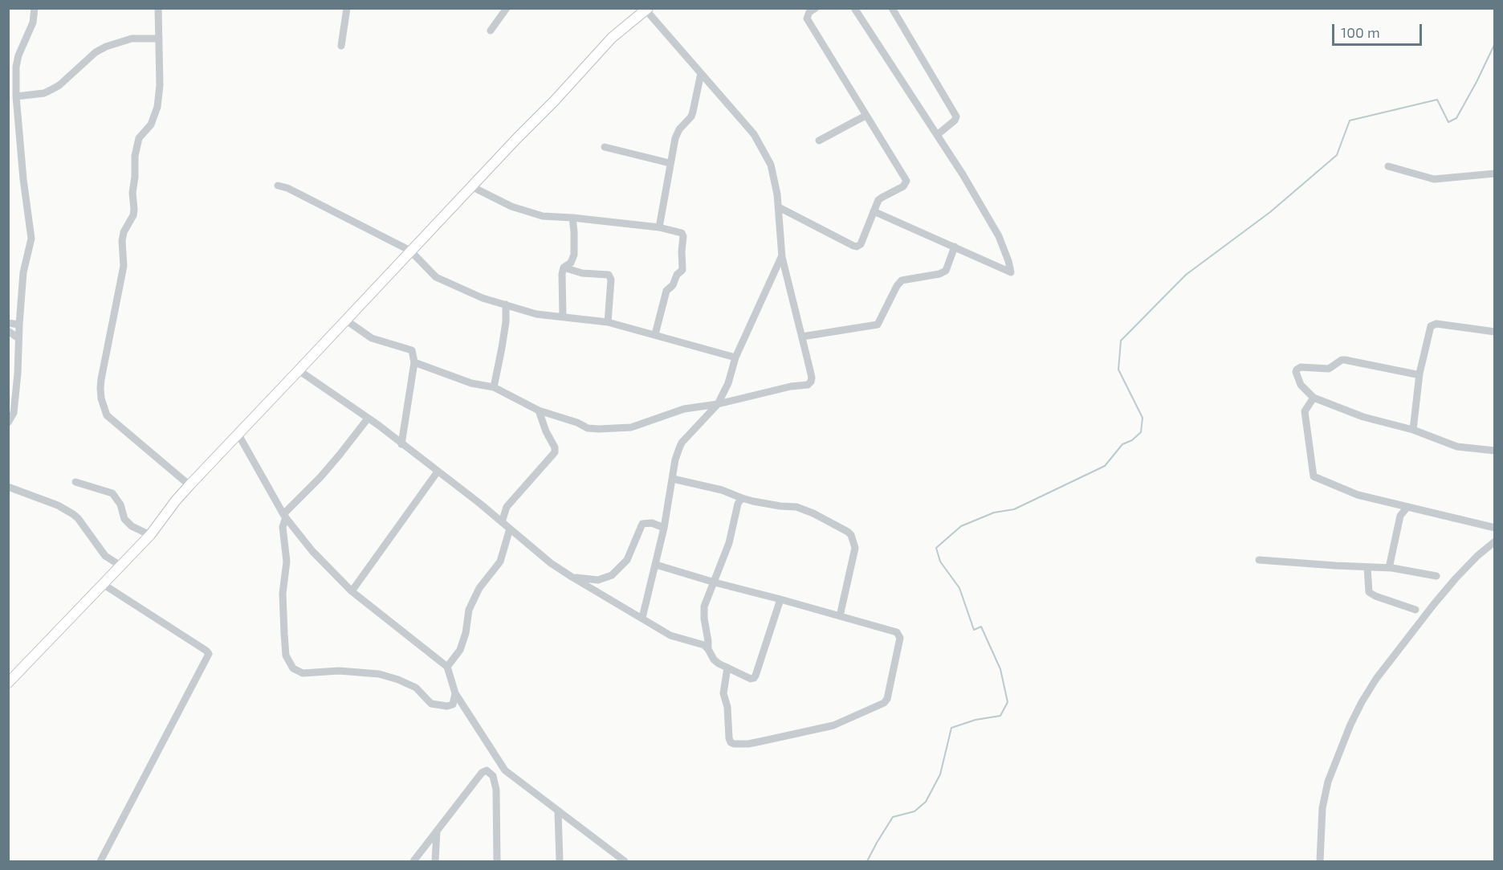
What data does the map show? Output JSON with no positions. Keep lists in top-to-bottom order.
{
  "scale_bar": "100 m"
}
